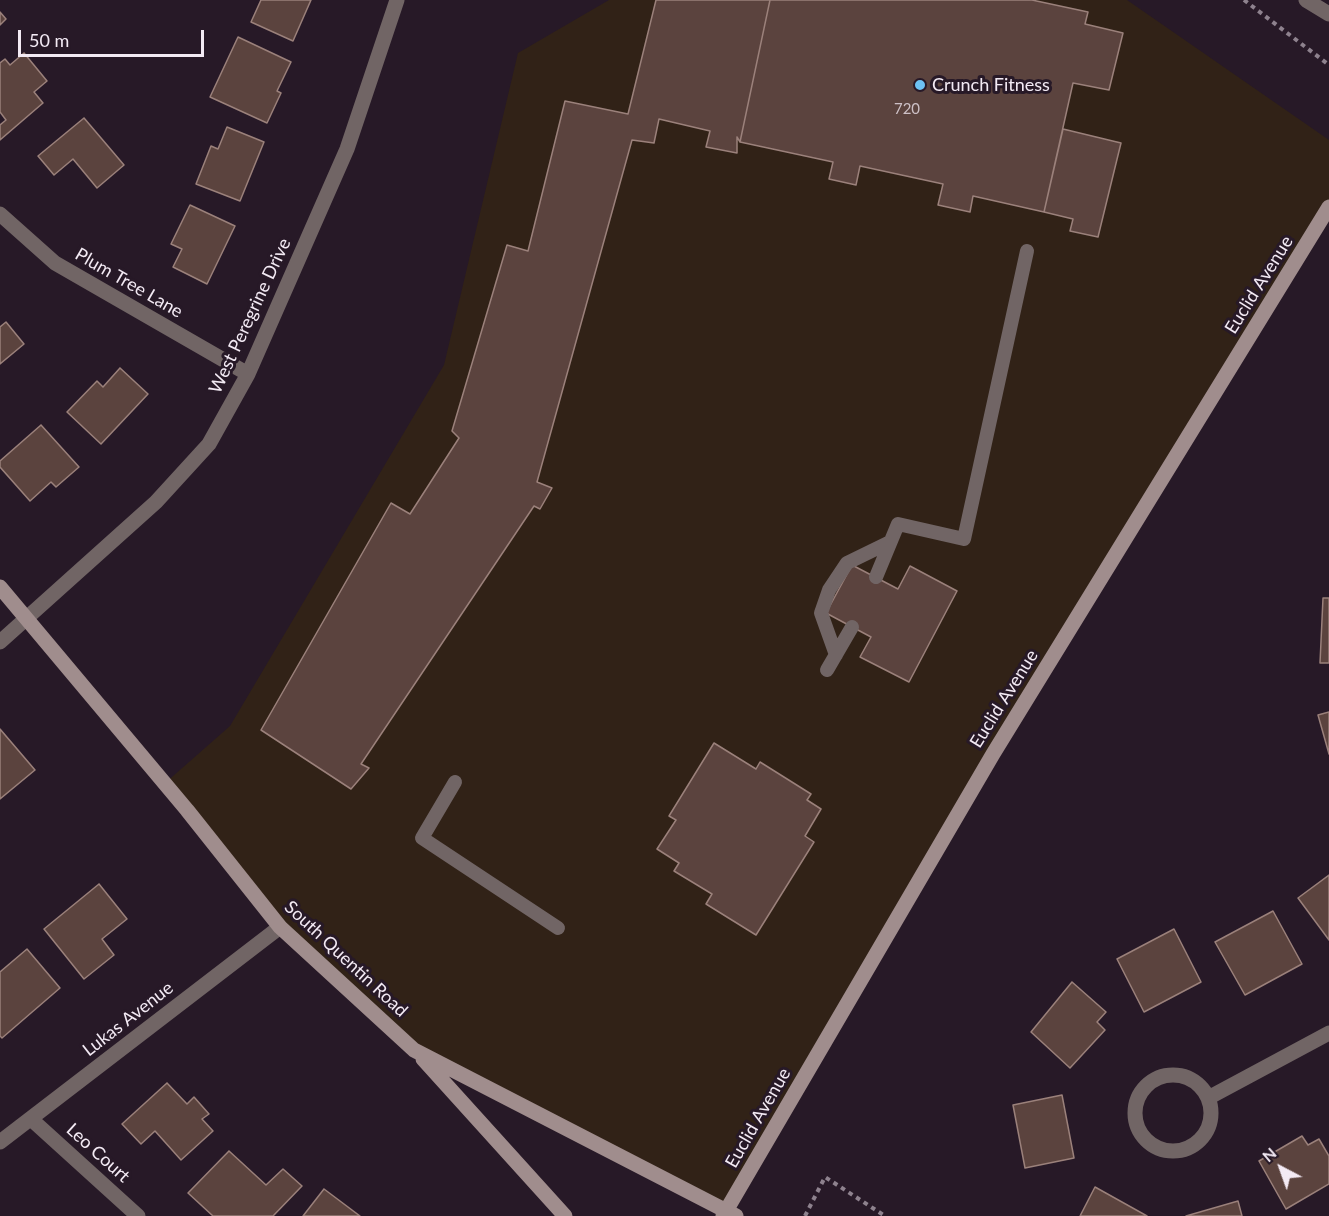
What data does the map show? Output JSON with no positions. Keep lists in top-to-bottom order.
{
  "streets": {
    "main road": ["Euclid Avenue", "South Quentin Road"],
    "street": [
      "Plum Tree Lane",
      "West Peregrine Drive",
      "Lukas Avenue",
      "Leo Court"
    ]
  },
  "crossings": [
    ["Plum Tree Lane", "West Peregrine Drive"],
    ["Euclid Avenue", "South Quentin Road"],
    ["West Peregrine Drive", "South Quentin Road"],
    ["South Quentin Road", "Lukas Avenue"],
    ["Lukas Avenue", "Leo Court"]
  ],
  "places": ["Crunch Fitness"],
  "house_numbers": ["720"],
  "scale_bar": "50 m",
  "north": "top left"
}
